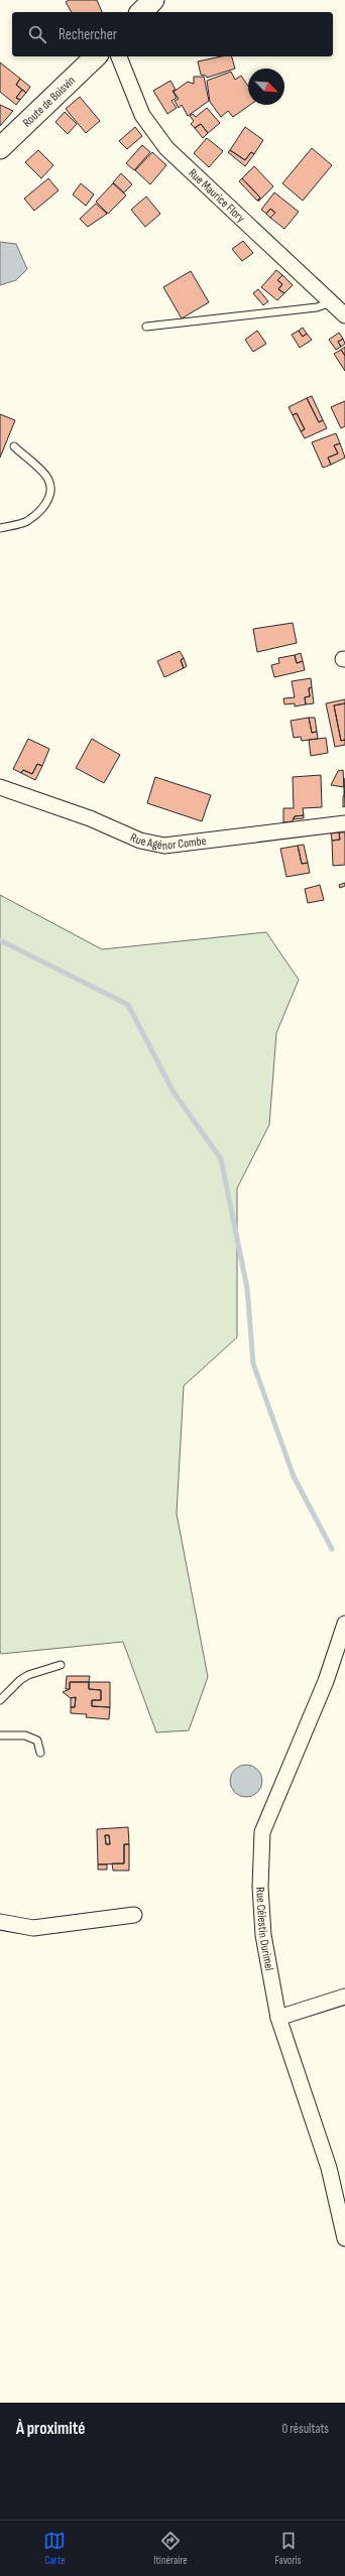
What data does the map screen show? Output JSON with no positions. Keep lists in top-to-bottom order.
{
  "streets": {
    "main road": ["Route de Boisvin"],
    "street": ["Rue Maurice Flory", "Rue Agénor Combe", "Rue Célestin Durimel"]
  },
  "north": "bottom right",
  "page": {
    "search": "Rechercher",
    "heading": ["À proximité", "0 résultats"],
    "nav": ["Carte", "Itinéraire", "Favoris"]
  }
}
